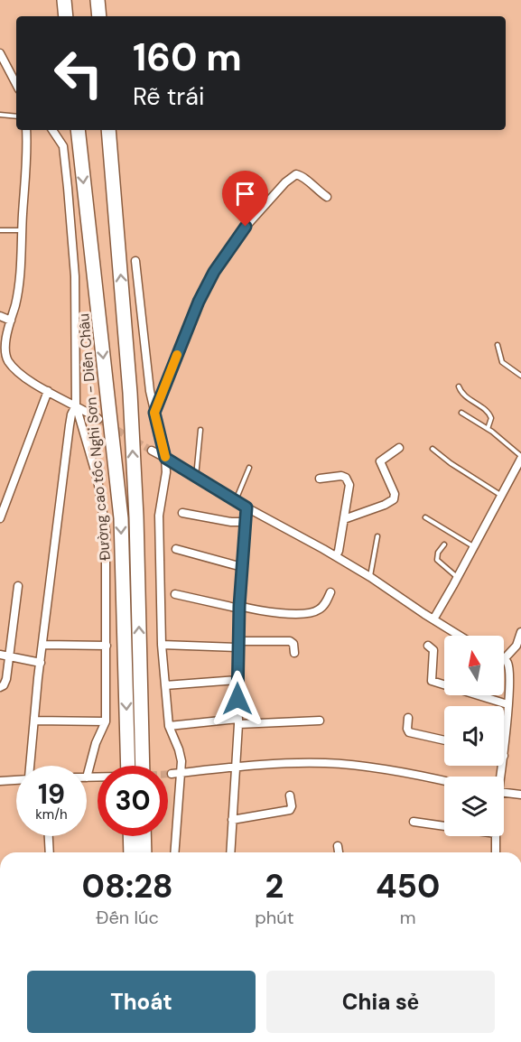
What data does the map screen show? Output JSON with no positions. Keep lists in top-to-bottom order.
{
  "streets": {
    "highway": ["Đường cao tốc Nghi Sơn - Diễn Châu"]
  },
  "north": "top",
  "page": {
    "turn": ["160 m", "Rẽ trái"],
    "speed": "19 km/h",
    "limit": "30",
    "eta": [
      "08:28",
      "Đến lúc",
      "2",
      "phút",
      "450",
      "m"
    ],
    "buttons": ["Thoát", "Chia sẻ"]
  }
}
